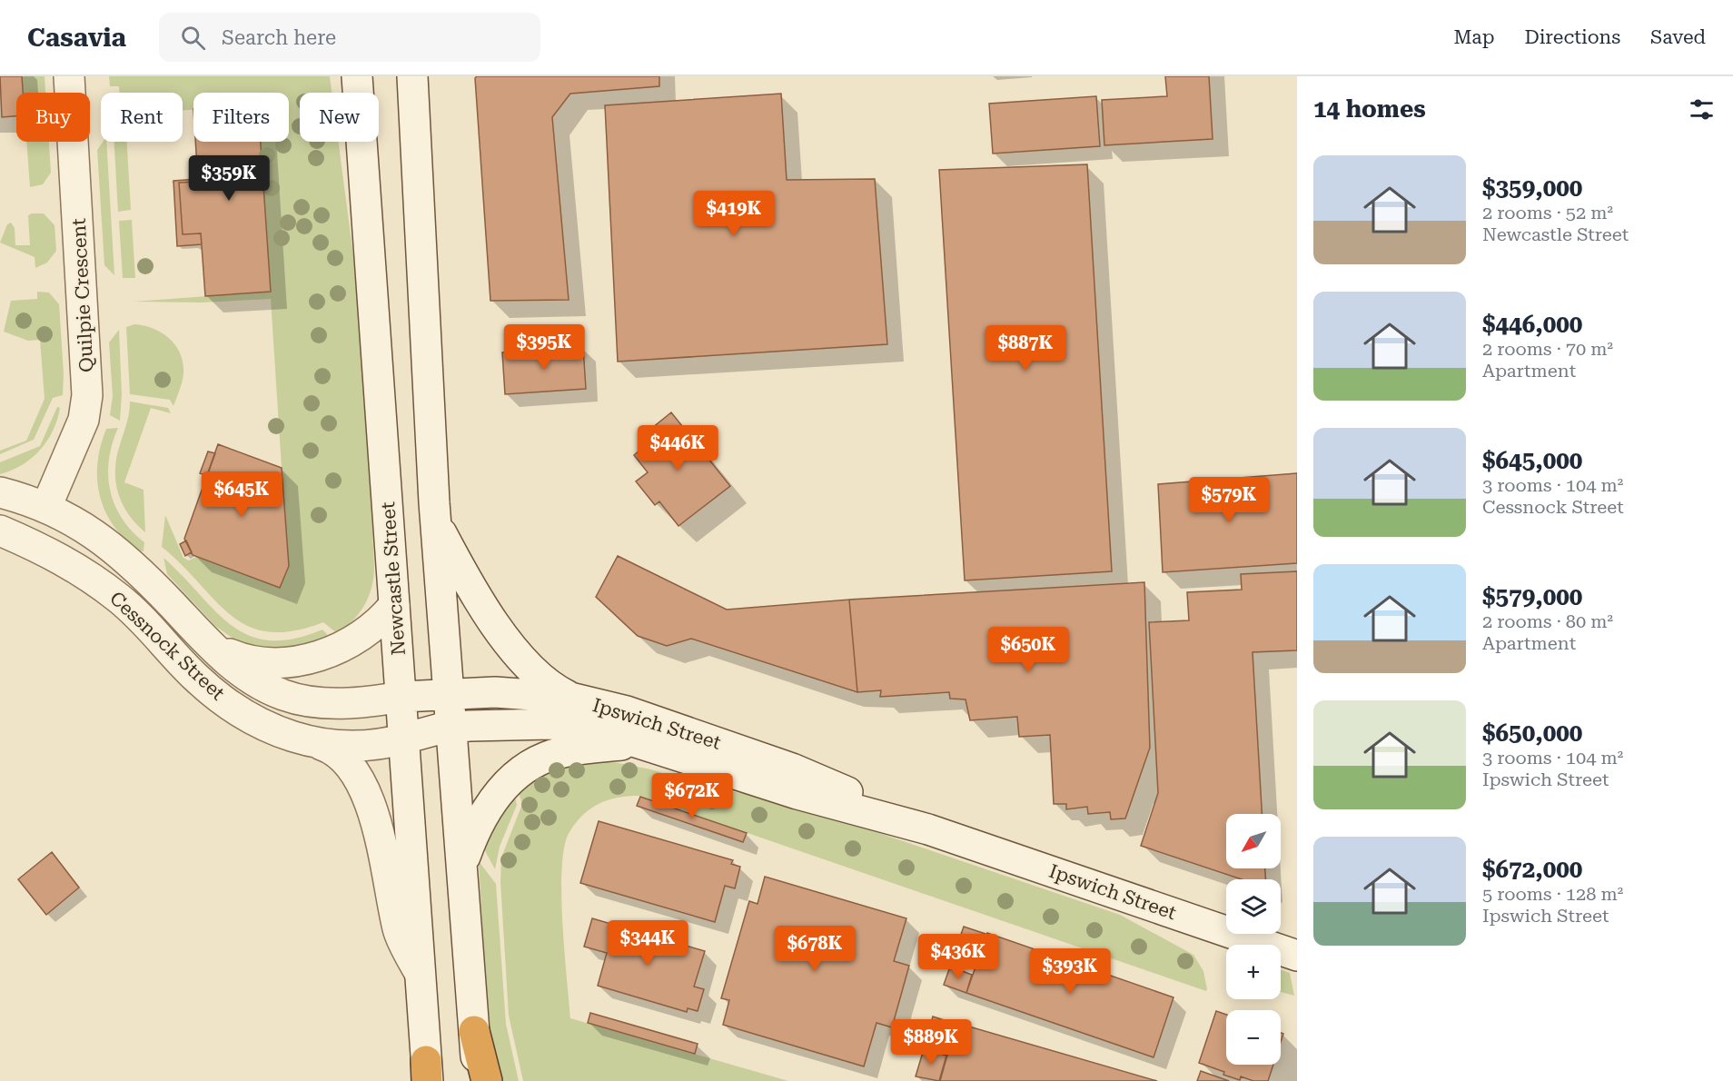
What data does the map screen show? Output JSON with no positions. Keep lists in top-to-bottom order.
{
  "streets": {
    "main road": [
      "Quilpie Crescent",
      "Newcastle Street",
      "Cessnock Street",
      "Ipswich Street"
    ]
  },
  "crossings": [
    ["Quilpie Crescent", "Cessnock Street"],
    ["Newcastle Street", "Cessnock Street"],
    ["Newcastle Street", "Ipswich Street"],
    ["Cessnock Street", "Ipswich Street"]
  ],
  "north": "bottom left",
  "page": {
    "header": "Casavia",
    "search": "Search here",
    "nav": ["Map", "Directions", "Saved"],
    "heading": "14 homes",
    "chip": [
      "Buy",
      "Rent",
      "Filters",
      "New"
    ],
    "list": [
      {
        "name": "$359,000",
        "note": "2 rooms · 52 m² · Newcastle Street"
      },
      {
        "name": "$446,000",
        "note": "2 rooms · 70 m² · Apartment"
      },
      {
        "name": "$645,000",
        "note": "3 rooms · 104 m² · Cessnock Street"
      },
      {
        "name": "$579,000",
        "note": "2 rooms · 80 m² · Apartment"
      },
      {
        "name": "$650,000",
        "note": "3 rooms · 104 m² · Ipswich Street"
      },
      {
        "name": "$672,000",
        "note": "5 rooms · 128 m² · Ipswich Street"
      }
    ],
    "price": [
      "$359K",
      "$419K",
      "$395K",
      "$887K",
      "$446K",
      "$645K",
      "$579K",
      "$650K",
      "$672K",
      "$344K",
      "$678K",
      "$436K",
      "$393K",
      "$889K"
    ],
    "map_buttons": ["+", "−"]
  }
}
